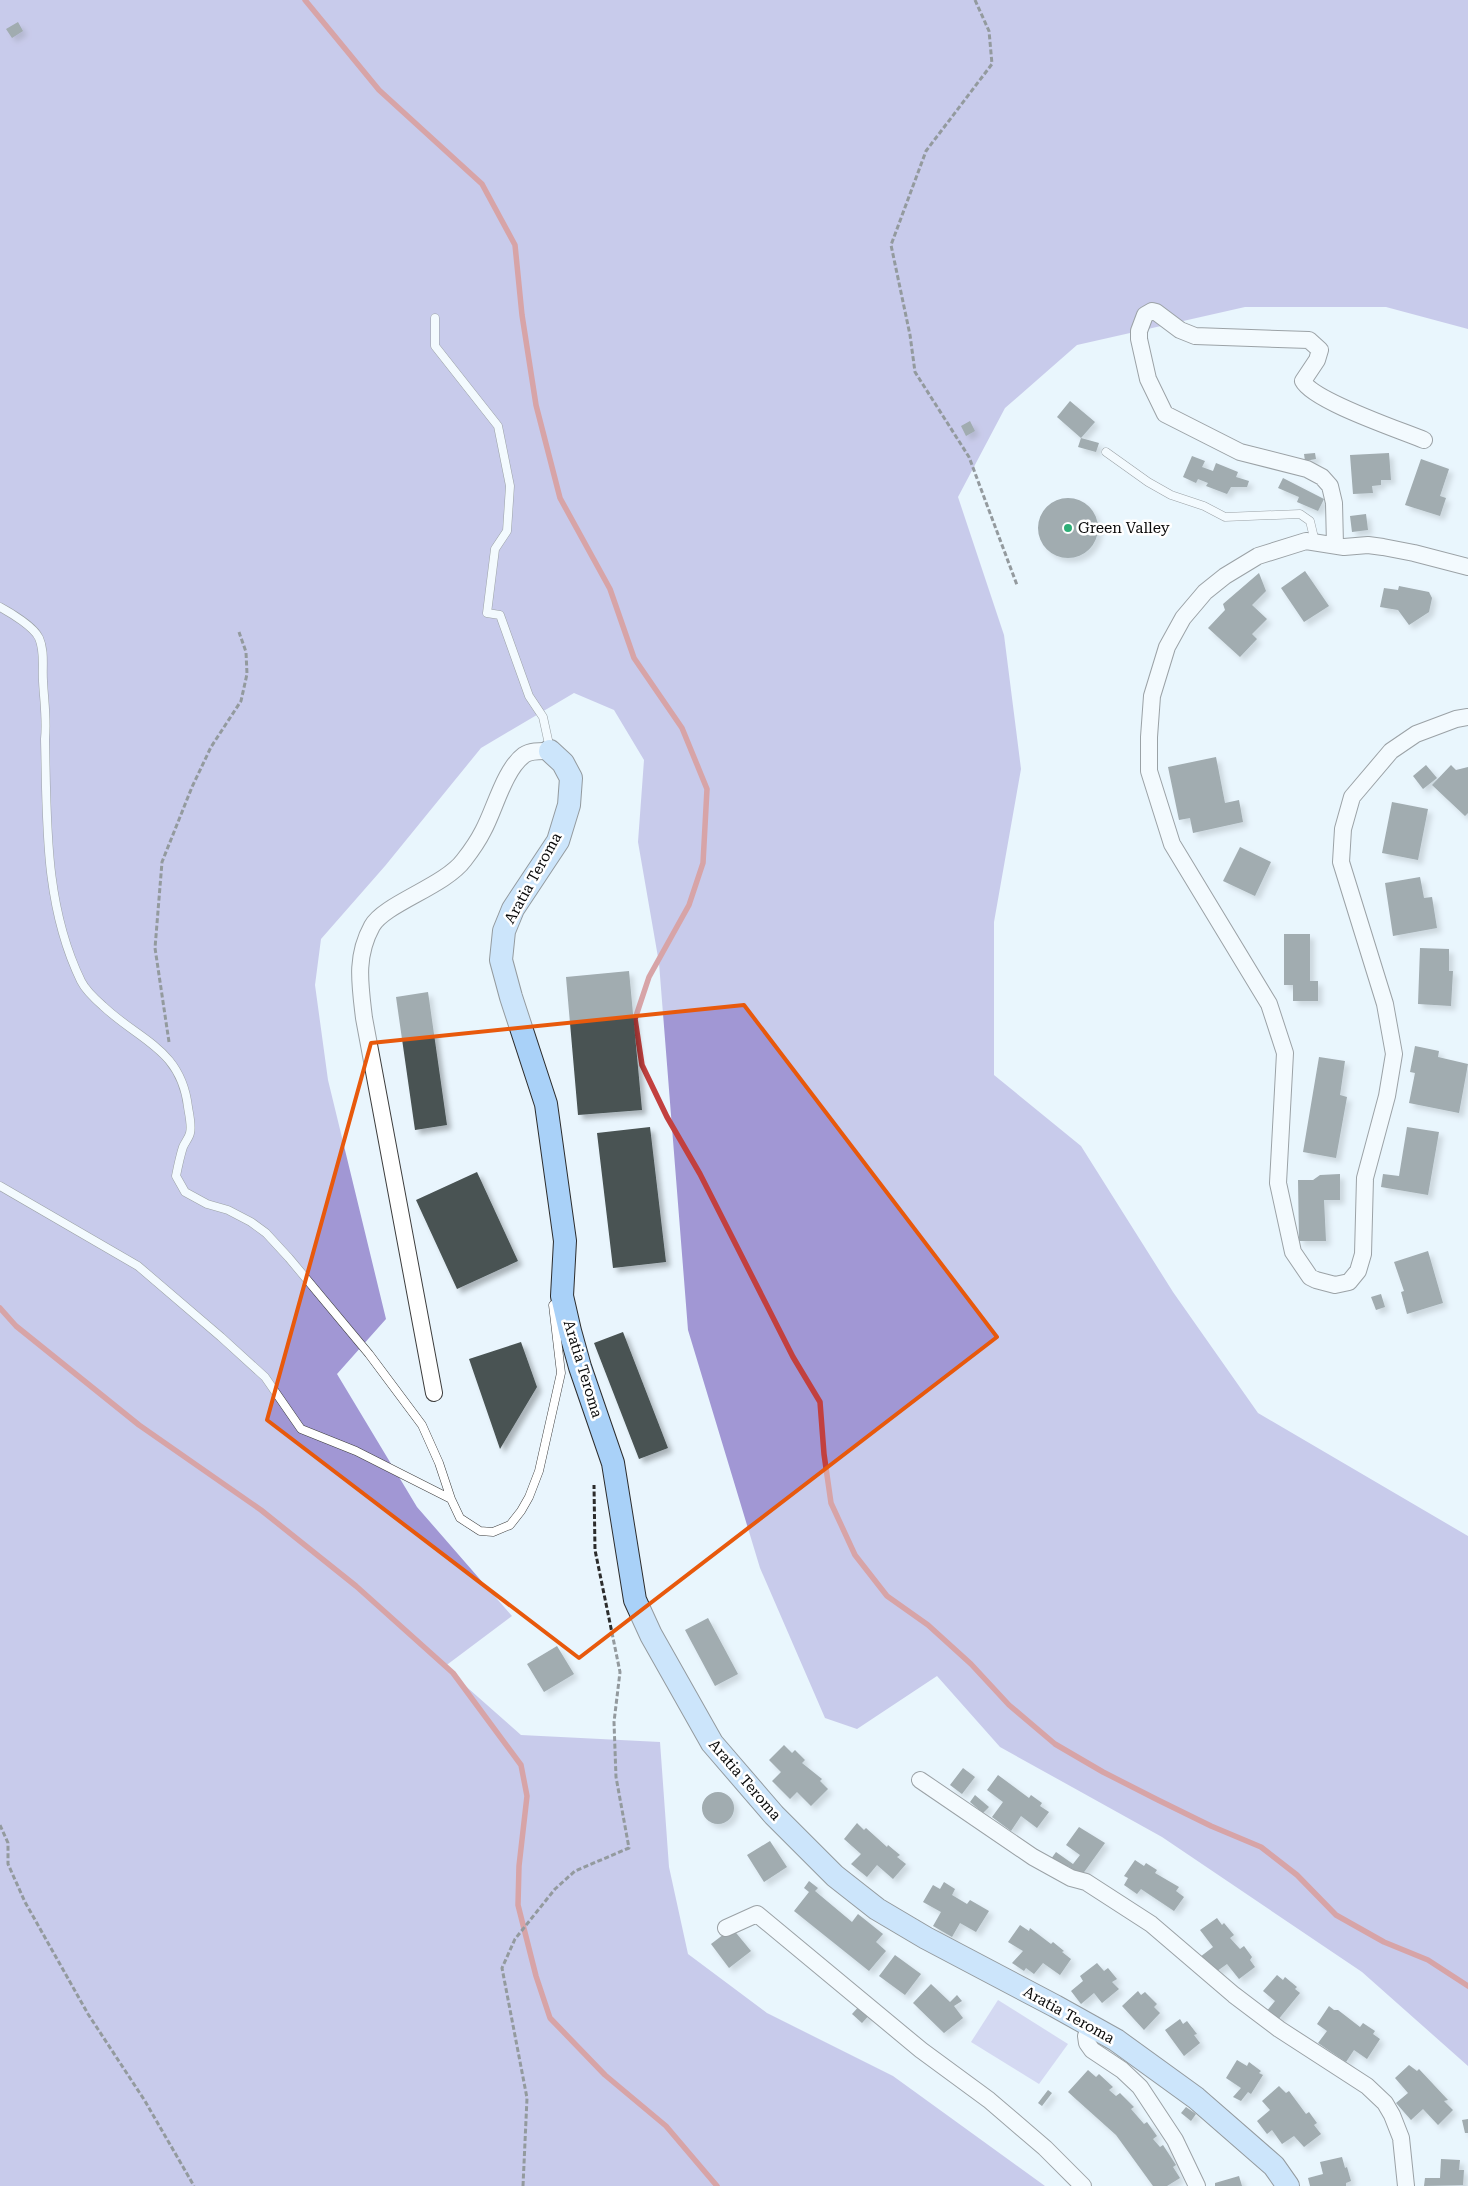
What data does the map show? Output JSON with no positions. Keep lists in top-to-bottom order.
{
  "streets": {
    "main road": ["Aratia Teroma"]
  },
  "places": ["Green Valley"]
}
